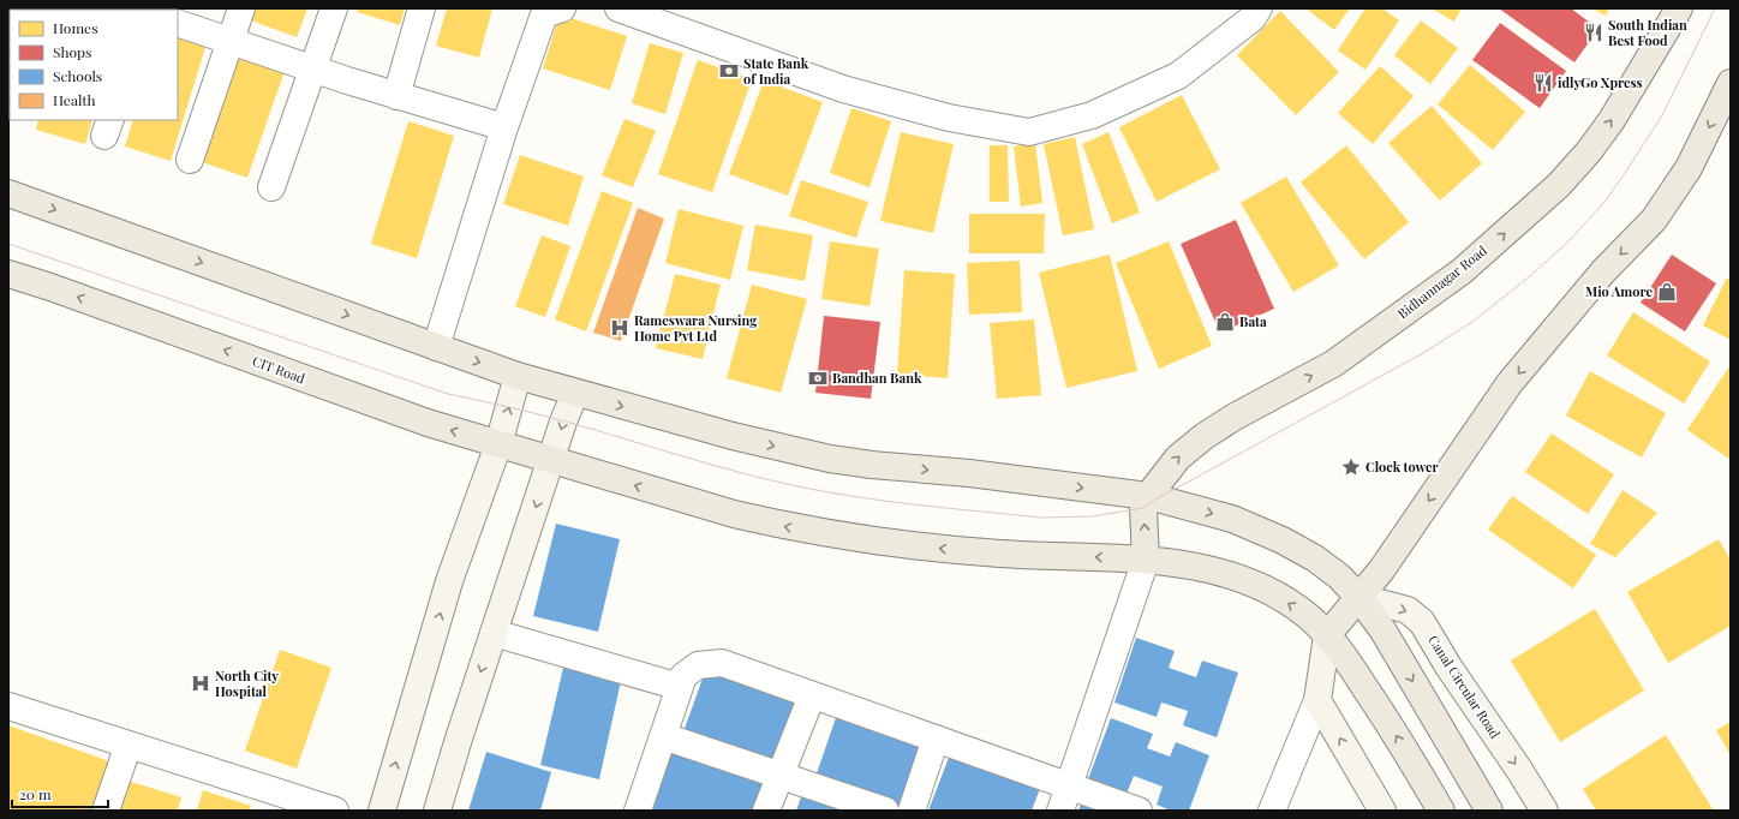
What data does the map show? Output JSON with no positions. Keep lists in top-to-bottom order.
{
  "streets": {
    "main road": ["Bidhannagar Road", "CIT Road", "Canal Circular Road"]
  },
  "places": {
    "restaurant": ["South Indian Best Food", "idlyGo Xpress"],
    "bank": ["State Bank of India", "Bandhan Bank"],
    "shop": ["Mio Amore", "Bata"],
    "hospital": ["Rameswara Nursing Home Pvt Ltd", "North City Hospital"],
    "place": ["Clock tower"]
  },
  "legend": [
    "Homes",
    "Shops",
    "Schools",
    "Health"
  ],
  "scale_bar": "20 m"
}
